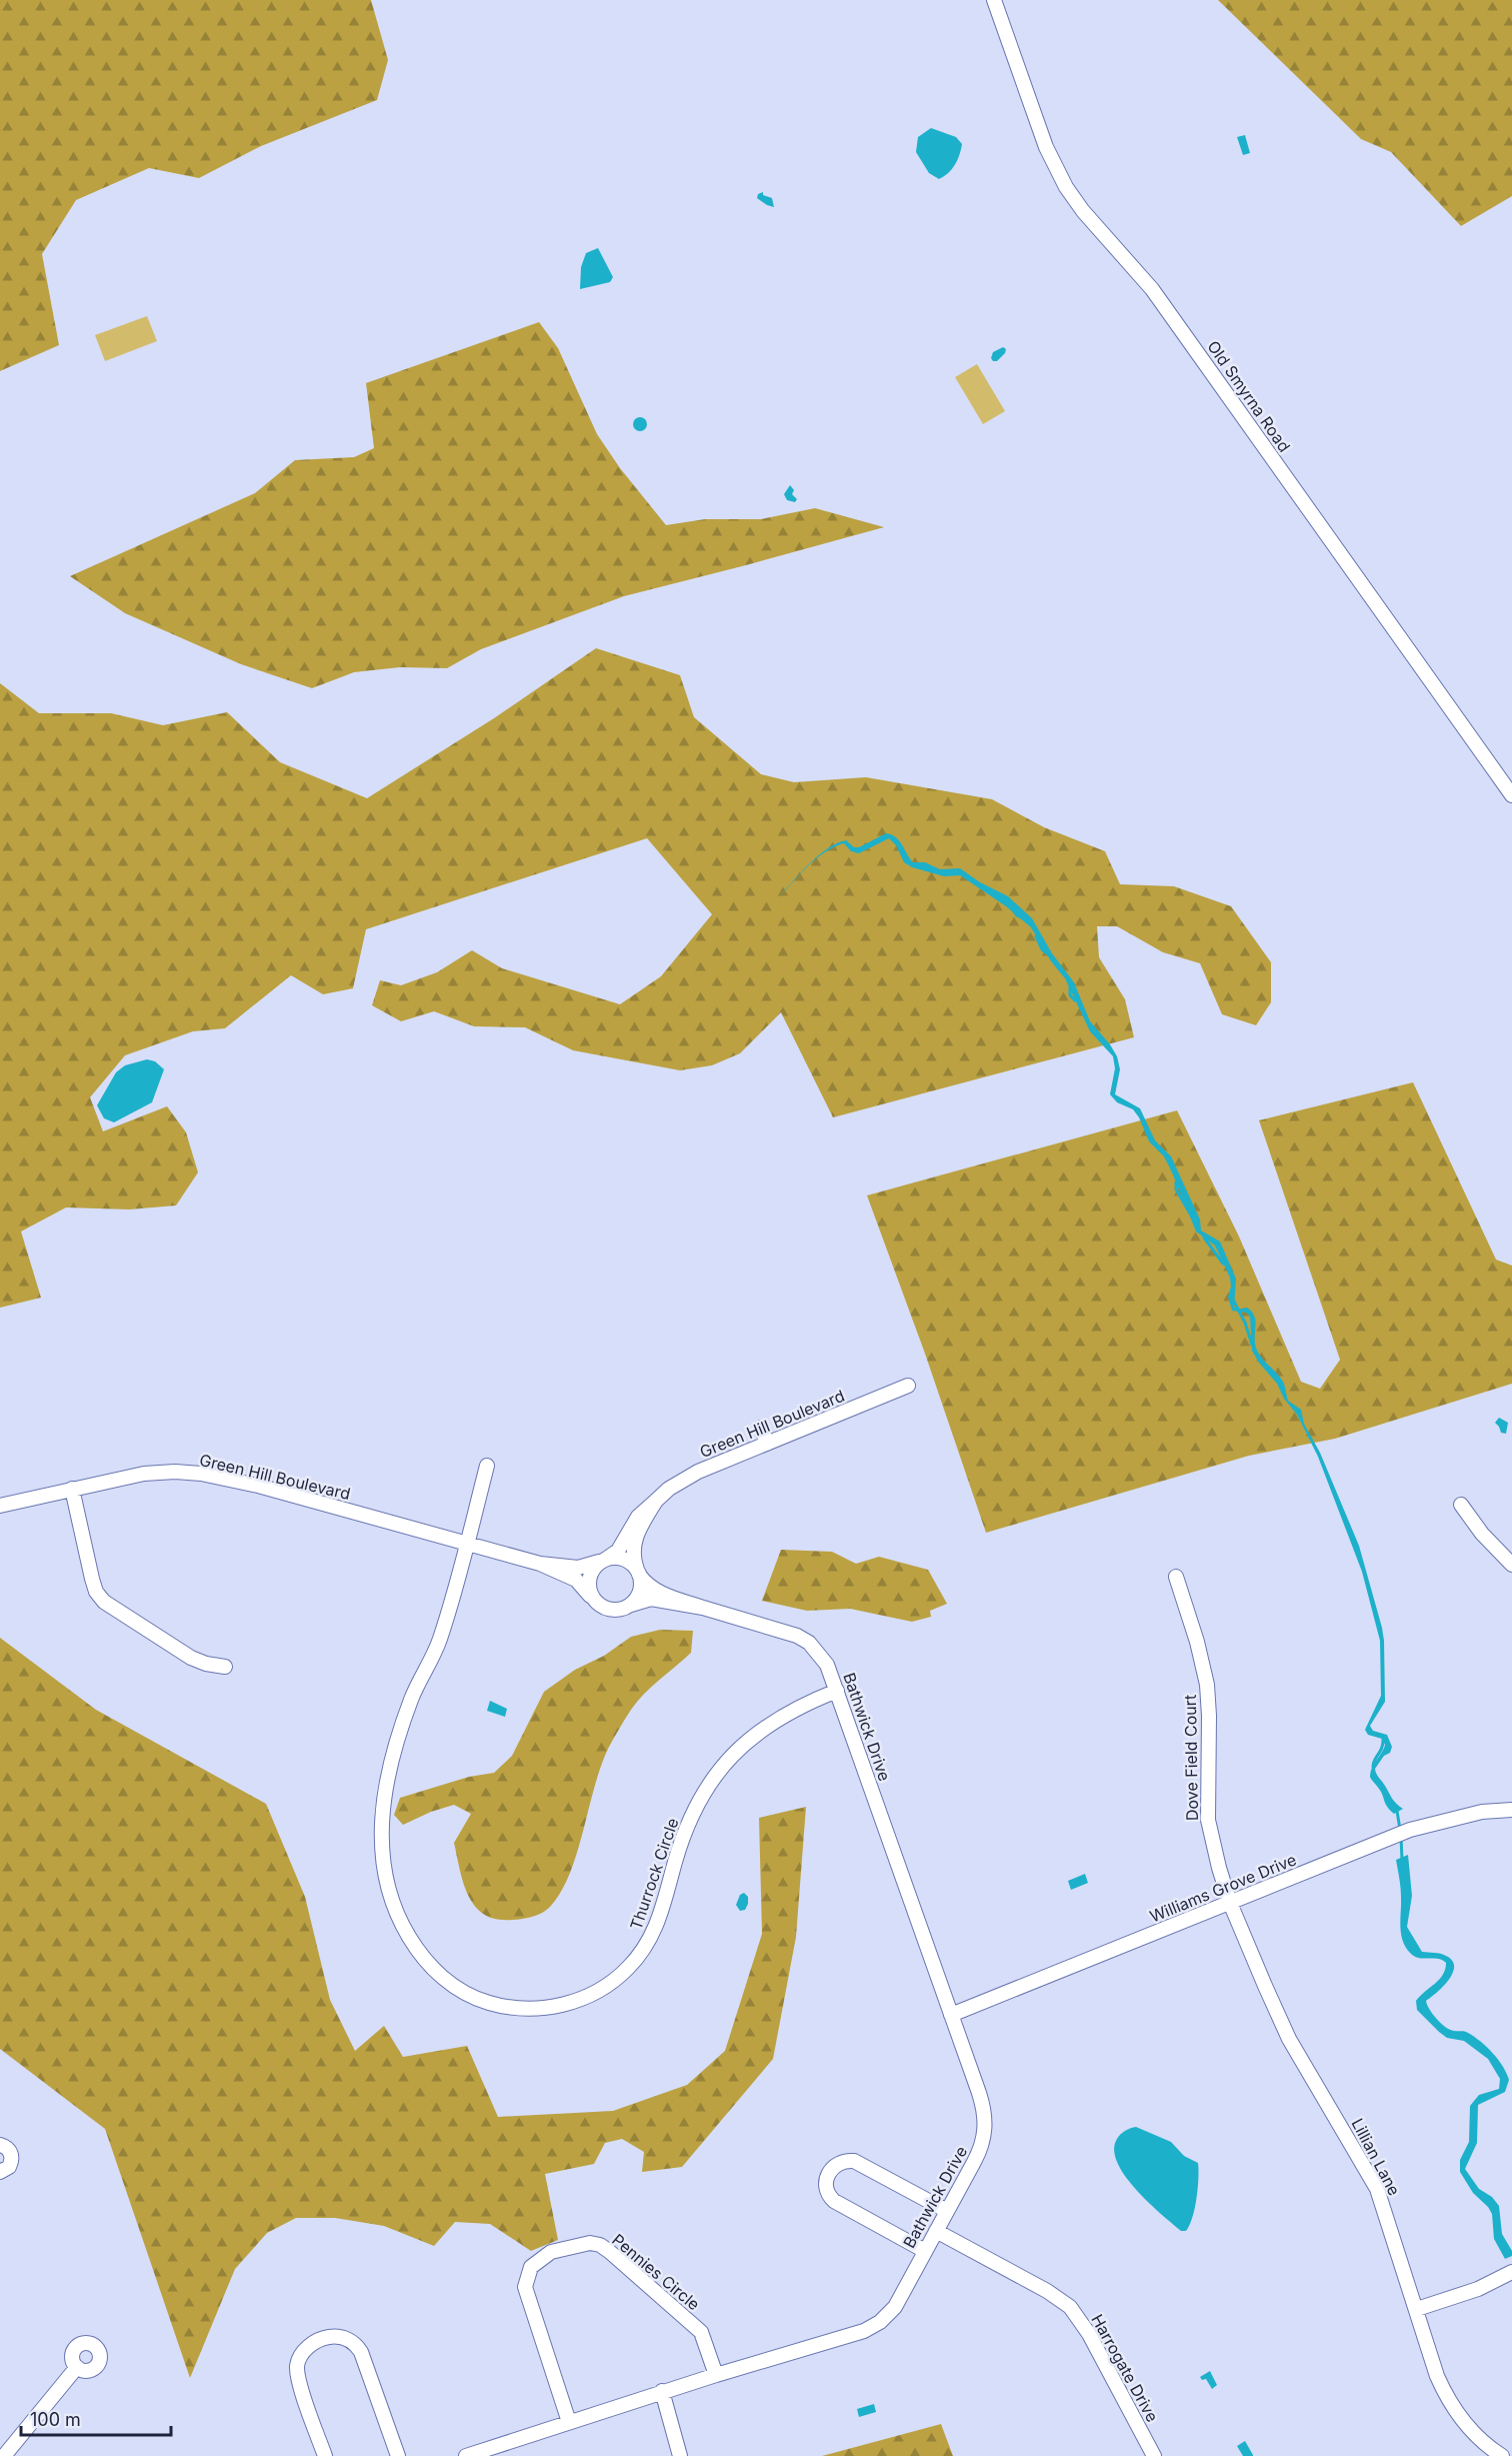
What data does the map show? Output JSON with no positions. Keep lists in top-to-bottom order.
{
  "streets": {
    "street": [
      "Old Smyrna Road",
      "Green Hill Boulevard",
      "Bathwick Drive",
      "Dove Field Court",
      "Thurrock Circle",
      "Williams Grove Drive",
      "Lillian Lane",
      "Pennies Circle",
      "Harrogate Drive"
    ]
  },
  "crossings": [
    ["Green Hill Boulevard", "Bathwick Drive"],
    ["Green Hill Boulevard", "Thurrock Circle"],
    ["Bathwick Drive", "Thurrock Circle"],
    ["Bathwick Drive", "Williams Grove Drive"],
    ["Bathwick Drive", "Pennies Circle"],
    ["Bathwick Drive", "Harrogate Drive"],
    ["Dove Field Court", "Williams Grove Drive"],
    ["Dove Field Court", "Lillian Lane"],
    ["Williams Grove Drive", "Lillian Lane"]
  ],
  "scale_bar": "100 m"
}
